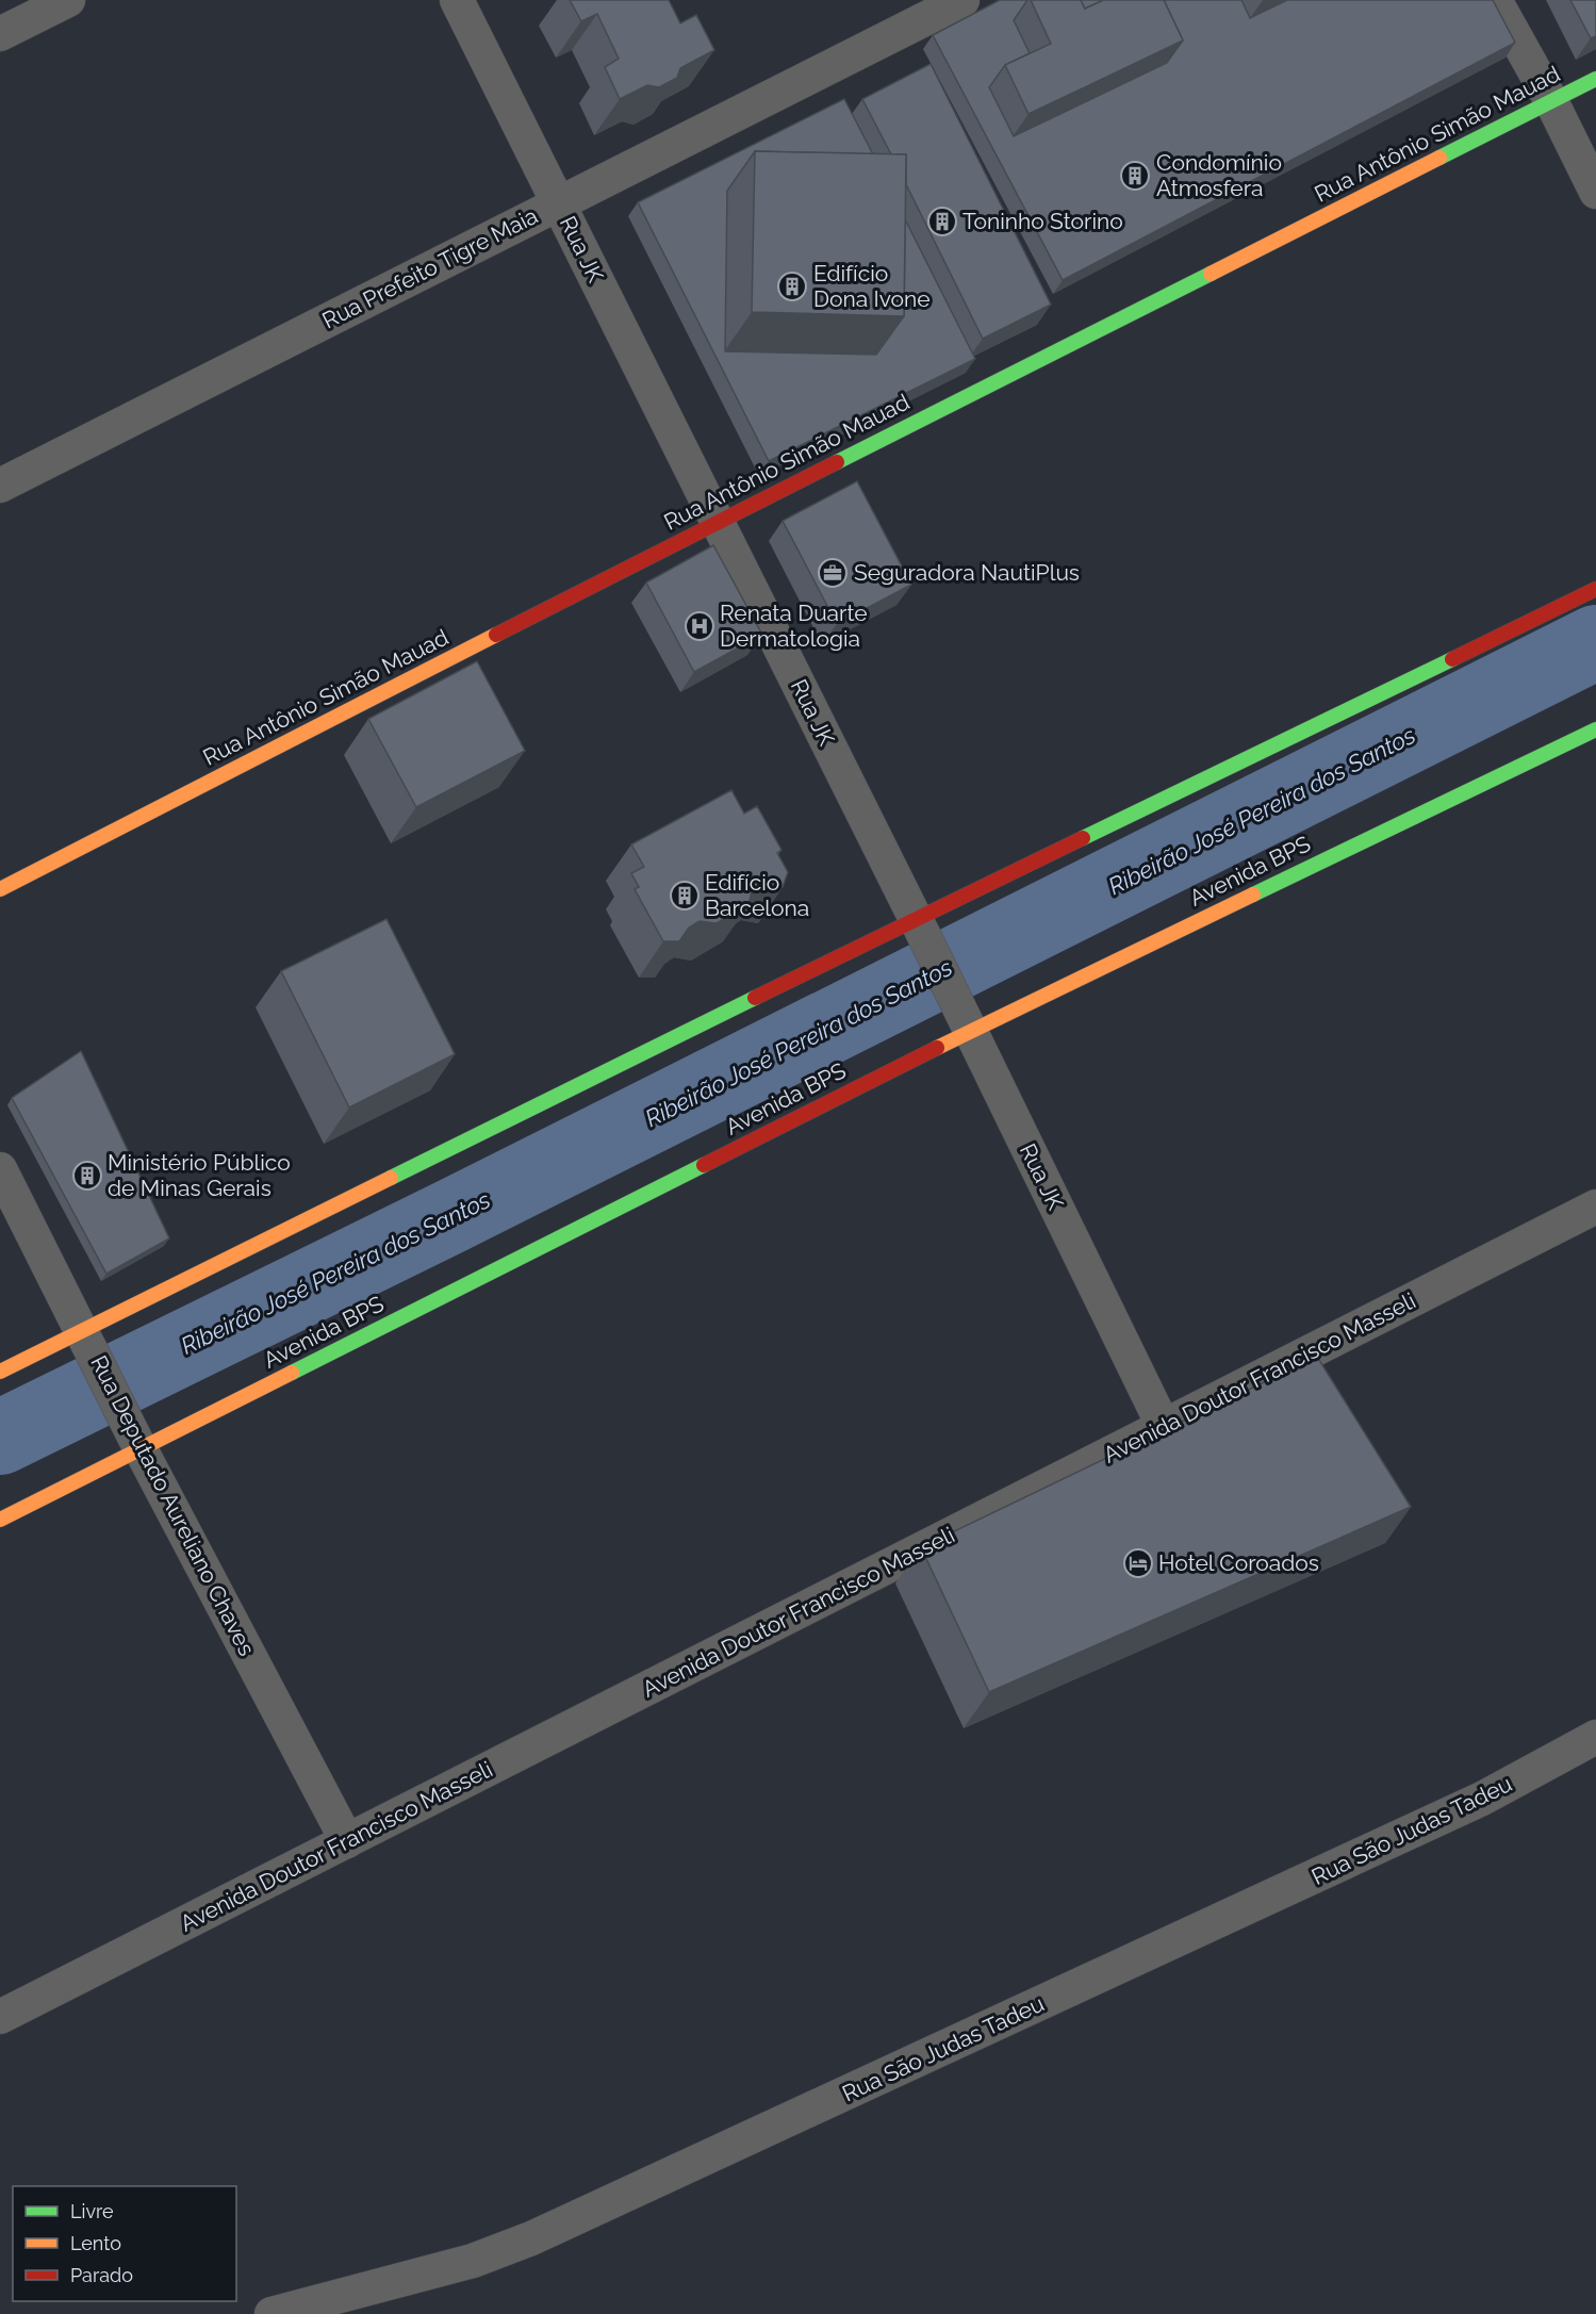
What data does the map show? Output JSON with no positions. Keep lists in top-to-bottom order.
{
  "streets": {
    "main road": ["Rua Antônio Simão Mauad", "Avenida BPS"],
    "street": [
      "Rua JK",
      "Rua Prefeito Tigre Maia",
      "Avenida Doutor Francisco Masseli",
      "Rua Deputado Aureliano Chaves",
      "Rua São Judas Tadeu"
    ]
  },
  "crossings": [
    ["Rua Antônio Simão Mauad", "Rua JK"],
    ["Rua JK", "Rua Prefeito Tigre Maia"],
    ["Rua JK", "Avenida BPS"],
    ["Rua JK", "Avenida Doutor Francisco Masseli"],
    ["Avenida BPS", "Rua Deputado Aureliano Chaves"],
    ["Avenida Doutor Francisco Masseli", "Rua Deputado Aureliano Chaves"]
  ],
  "water": ["Ribeirão José Pereira dos Santos"],
  "places": {
    "building": [
      "Condomínio Atmosfera",
      "Toninho Storino",
      "Edifício Dona Ivone",
      "Edifício Barcelona",
      "Ministério Público de Minas Gerais"
    ],
    "office": ["Seguradora NautiPlus"],
    "hospital": ["Renata Duarte Dermatologia"],
    "hotel": ["Hotel Coroados"]
  },
  "legend": ["Livre", "Lento", "Parado"]
}
